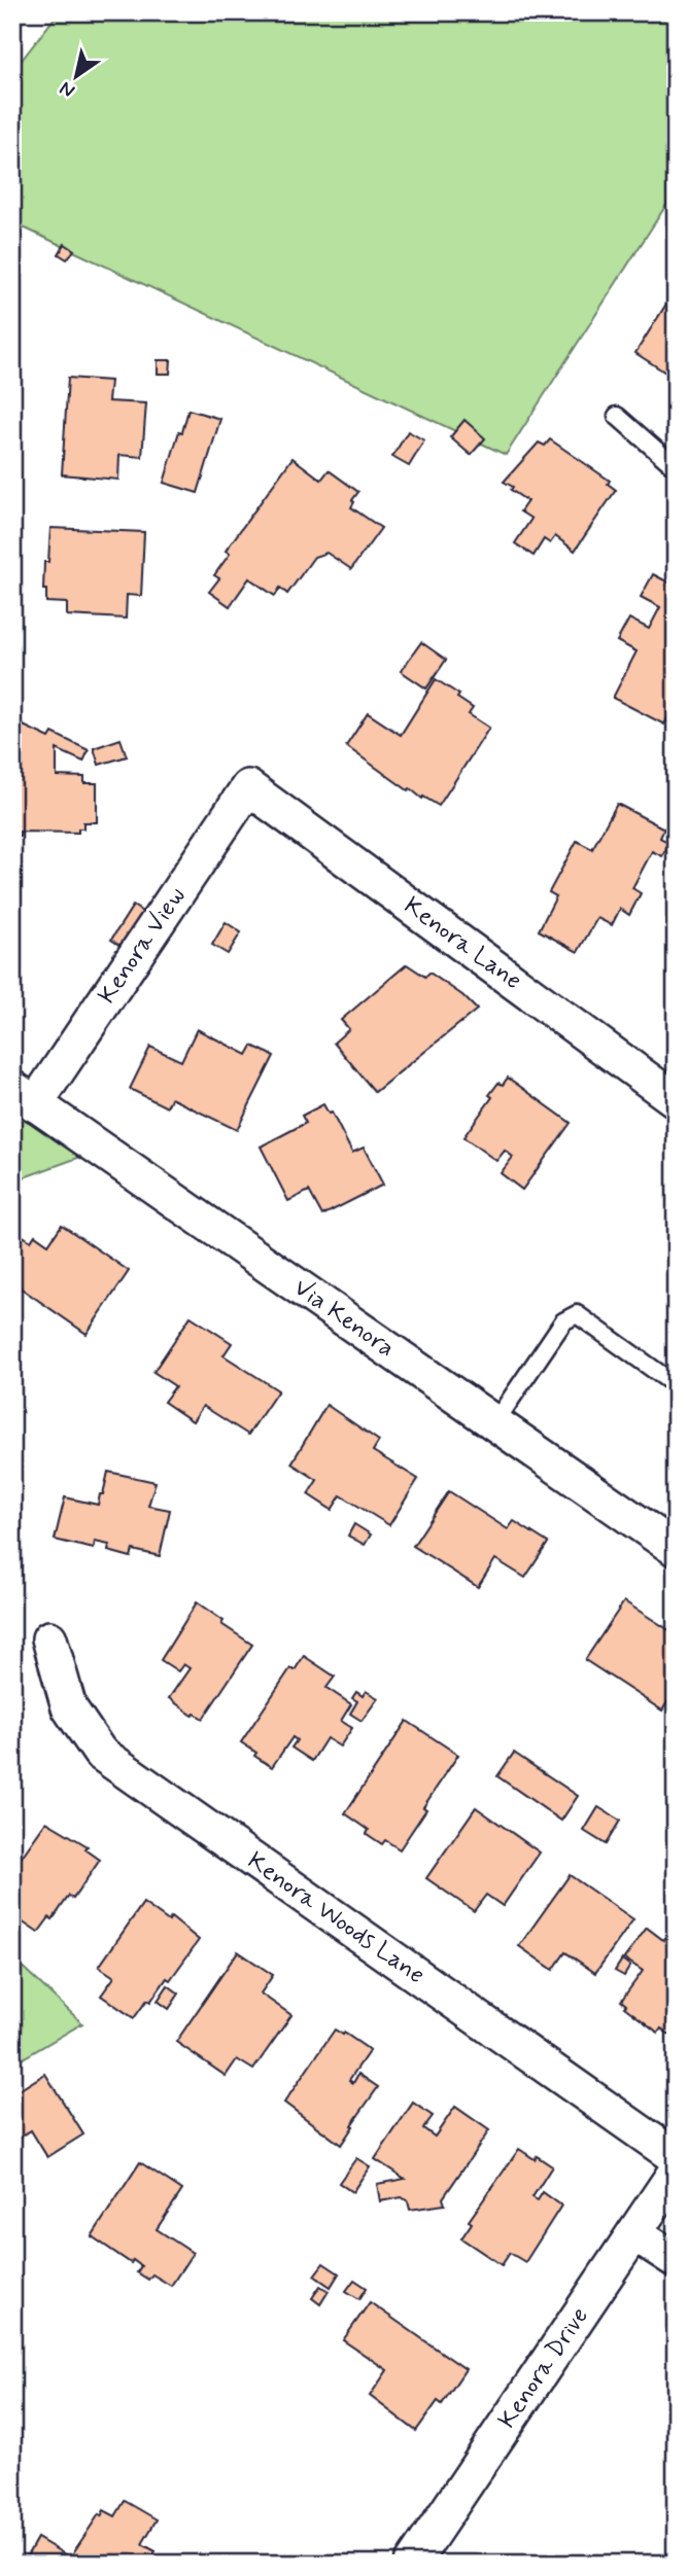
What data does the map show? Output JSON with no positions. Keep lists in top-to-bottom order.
{
  "streets": {
    "street": [
      "Kenora Lane",
      "Kenora View",
      "Via Kenora",
      "Kenora Woods Lane",
      "Kenora Drive"
    ]
  },
  "crossings": [
    ["Kenora Lane", "Kenora View"],
    ["Kenora View", "Via Kenora"]
  ],
  "north": "bottom left"
}
